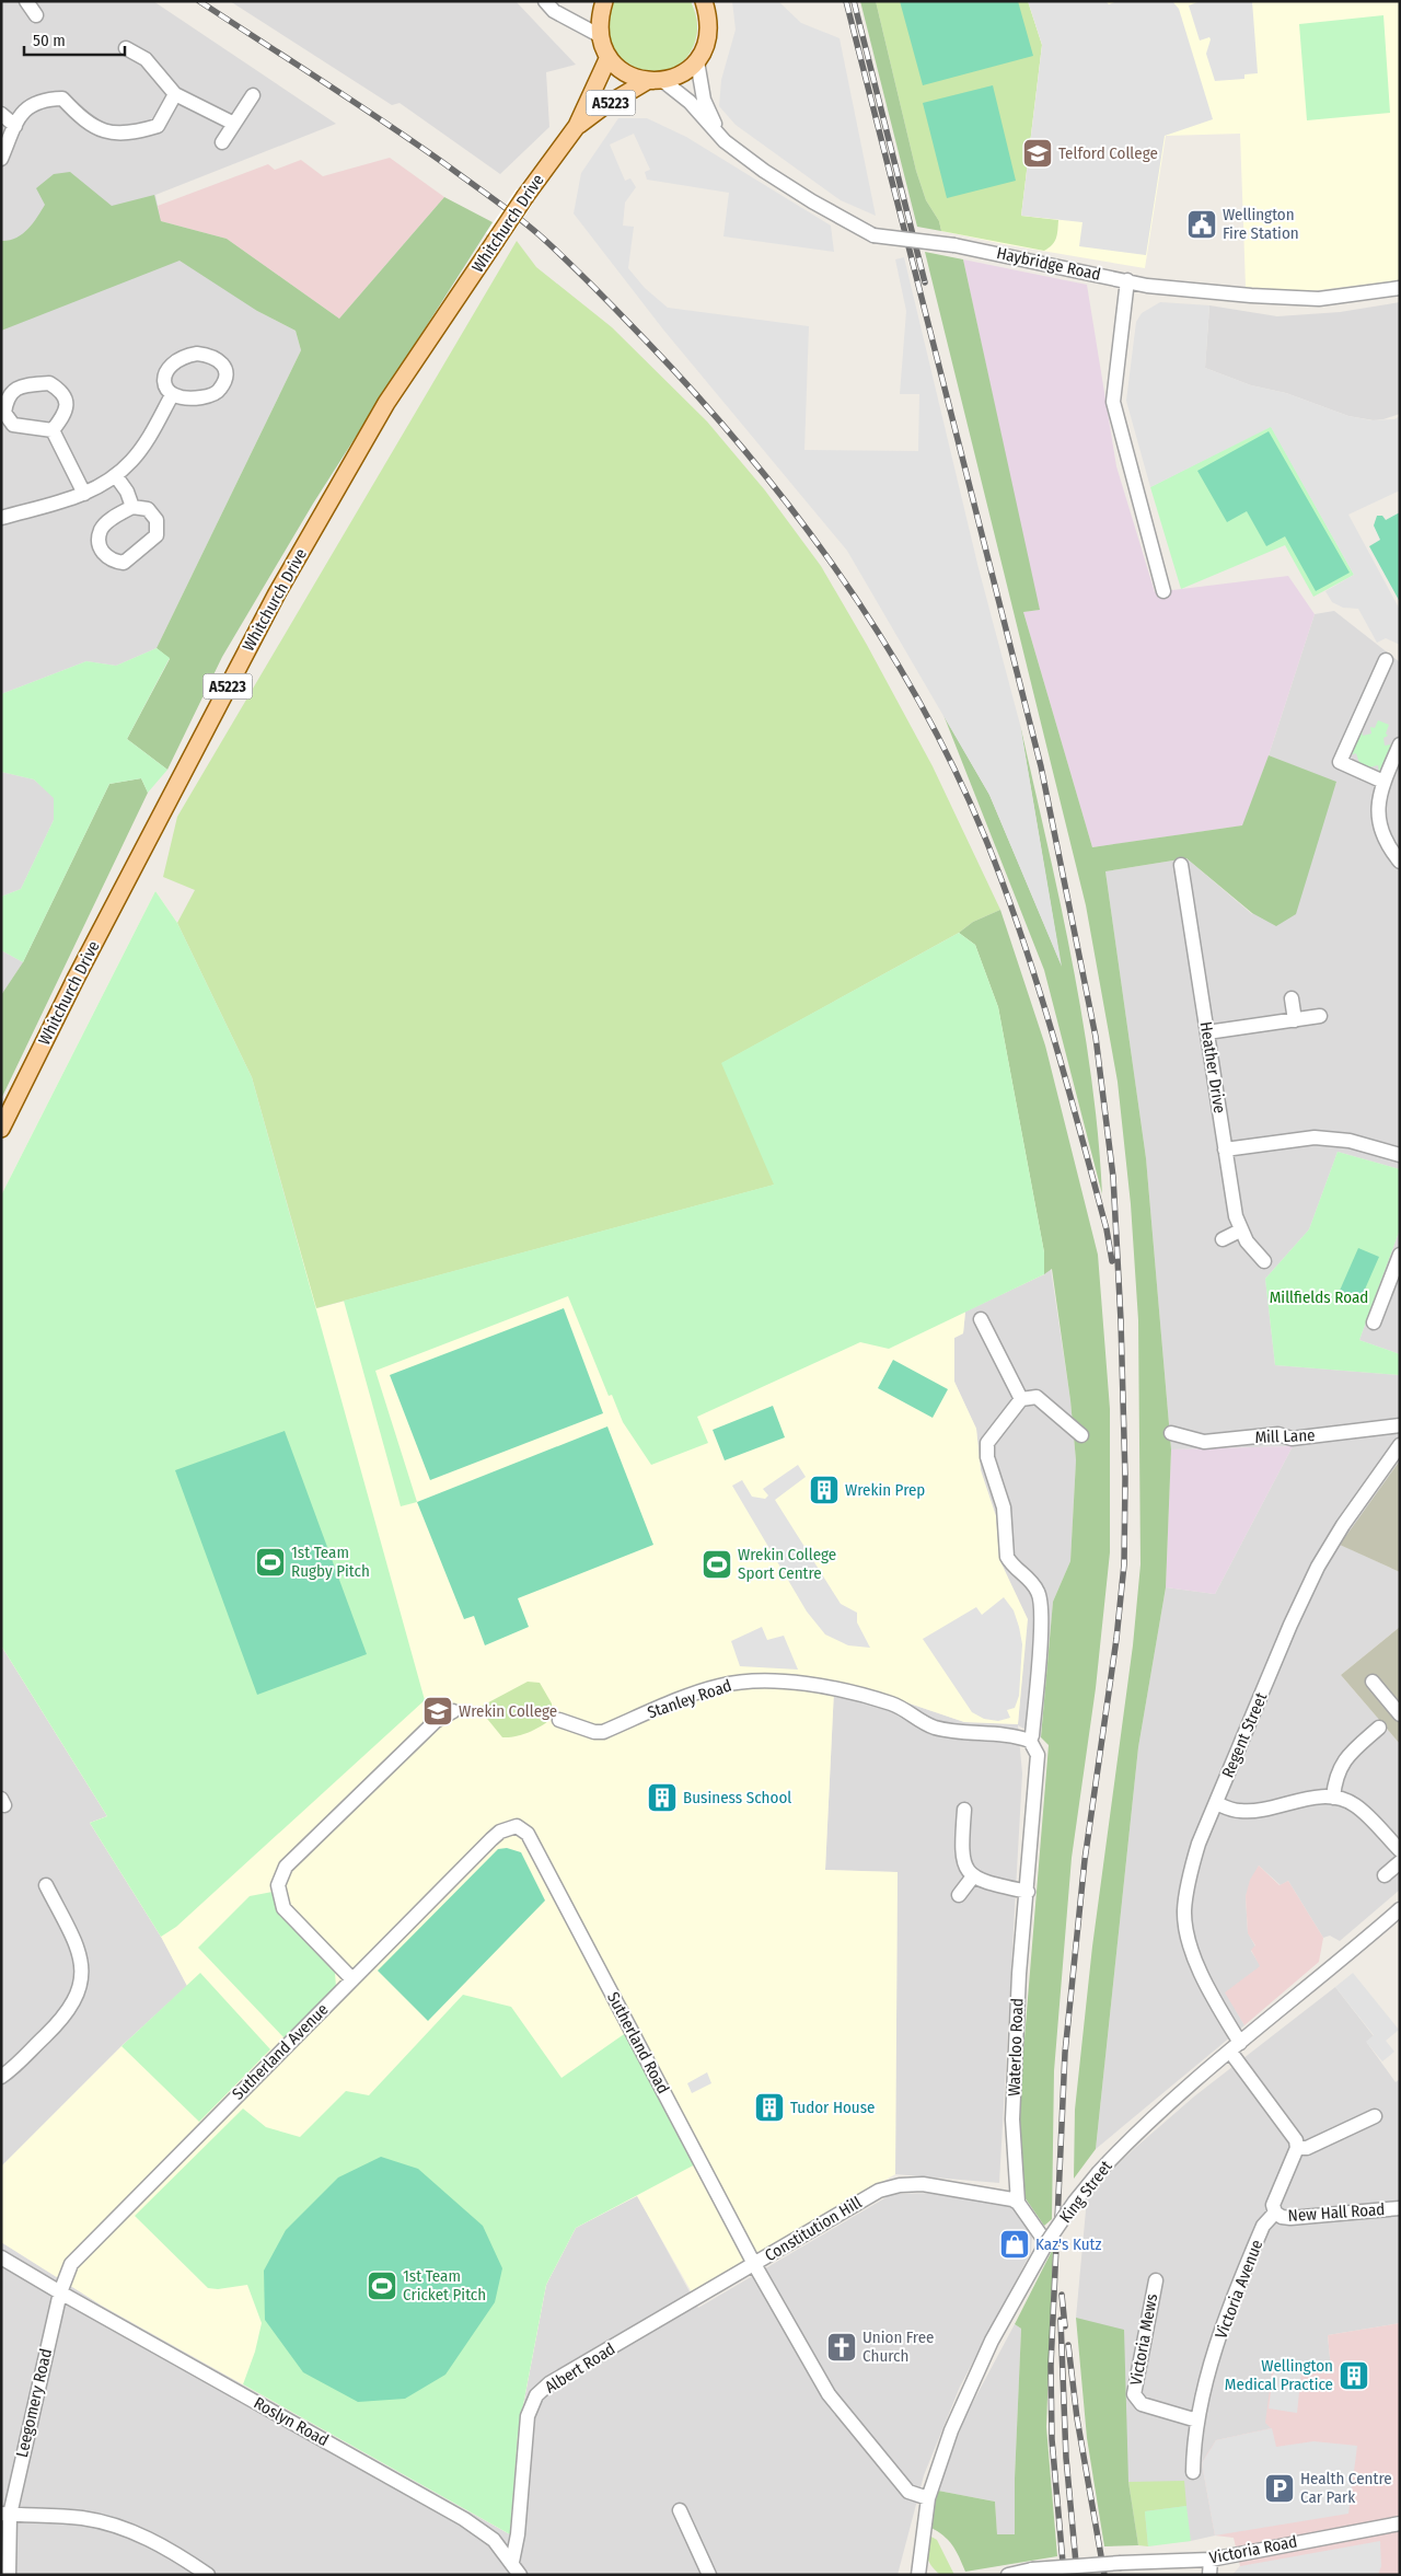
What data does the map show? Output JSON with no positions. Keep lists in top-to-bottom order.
{
  "streets": {
    "main road": ["A5223", "Whitchurch Drive"],
    "street": [
      "Haybridge Road",
      "Heather Drive",
      "Mill Lane",
      "Stanley Road",
      "Regent Street",
      "Sutherland Road",
      "Waterloo Road",
      "Sutherland Avenue",
      "King Street",
      "New Hall Road",
      "Constitution Hill",
      "Victoria Avenue",
      "Victoria Mews",
      "Albert Road",
      "Leegomery Road",
      "Roslyn Road",
      "Victoria Road"
    ]
  },
  "crossings": [
    ["Whitchurch Drive", "Haybridge Road"],
    ["Stanley Road", "Waterloo Road"],
    ["Regent Street", "King Street"],
    ["Sutherland Road", "Sutherland Avenue"],
    ["Sutherland Road", "Constitution Hill"],
    ["Sutherland Road", "Albert Road"],
    ["Waterloo Road", "Constitution Hill"],
    ["Sutherland Avenue", "Leegomery Road"],
    ["Sutherland Avenue", "Roslyn Road"],
    ["King Street", "Constitution Hill"],
    ["New Hall Road", "Victoria Avenue"],
    ["Constitution Hill", "Albert Road"],
    ["Victoria Avenue", "Victoria Mews"],
    ["Albert Road", "Roslyn Road"],
    ["Leegomery Road", "Roslyn Road"]
  ],
  "parks": ["Millfields Road"],
  "places": {
    "school or university": ["Telford College", "Wrekin College"],
    "public building": ["Wellington Fire Station"],
    "building": [
      "Wrekin Prep",
      "Business School",
      "Tudor House",
      "Wellington Medical Practice"
    ],
    "sports": ["1st Team Rugby Pitch", "Wrekin College Sport Centre", "1st Team Cricket Pitch"],
    "shop": ["Kaz's Kutz"],
    "church": ["Union Free Church"],
    "parking": ["Health Centre Car Park"]
  },
  "scale_bar": "50 m"
}
